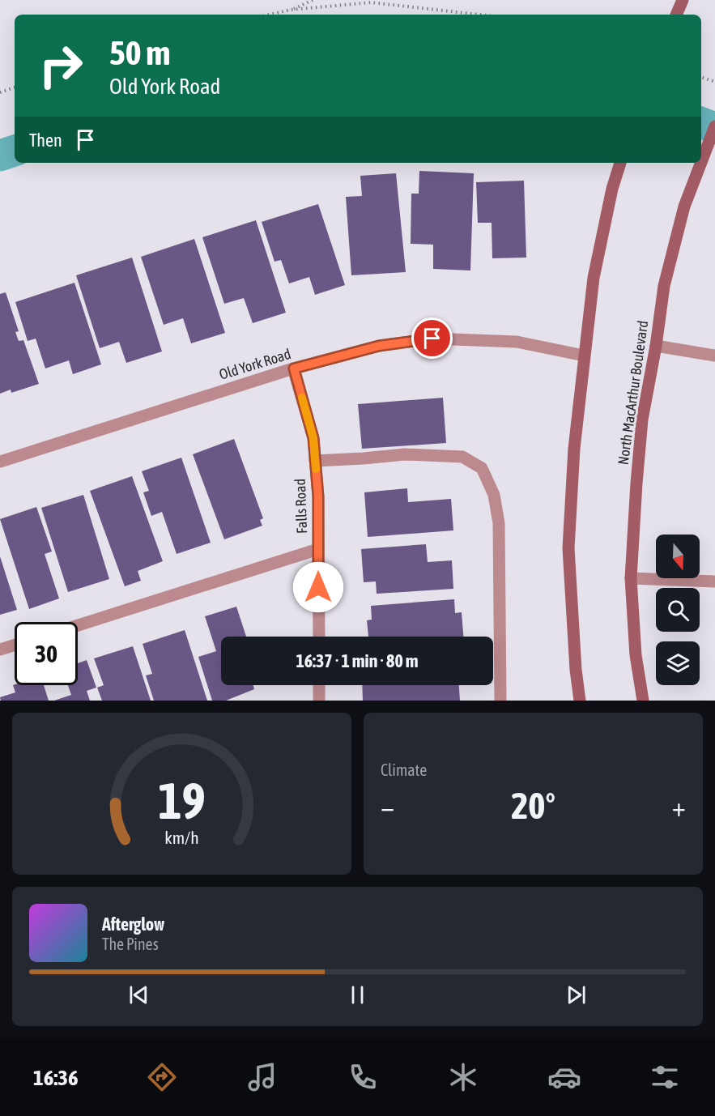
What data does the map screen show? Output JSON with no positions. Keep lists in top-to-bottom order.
{
  "streets": {
    "main road": ["North MacArthur Boulevard"],
    "street": ["Old York Road", "Falls Road"]
  },
  "crossings": [
    ["Old York Road", "Falls Road"]
  ],
  "north": "bottom",
  "page": {
    "turn": ["50 m", "Old York Road"],
    "then": "Then",
    "limit": "30",
    "trip": "16:37 · 1 min · 80 m",
    "tile": "Climate",
    "heat": ["−", "20°", "+"],
    "song": ["Afterglow", "The Pines"],
    "tabs": "16:36",
    "gauge": ["19", "km/h"]
  }
}
